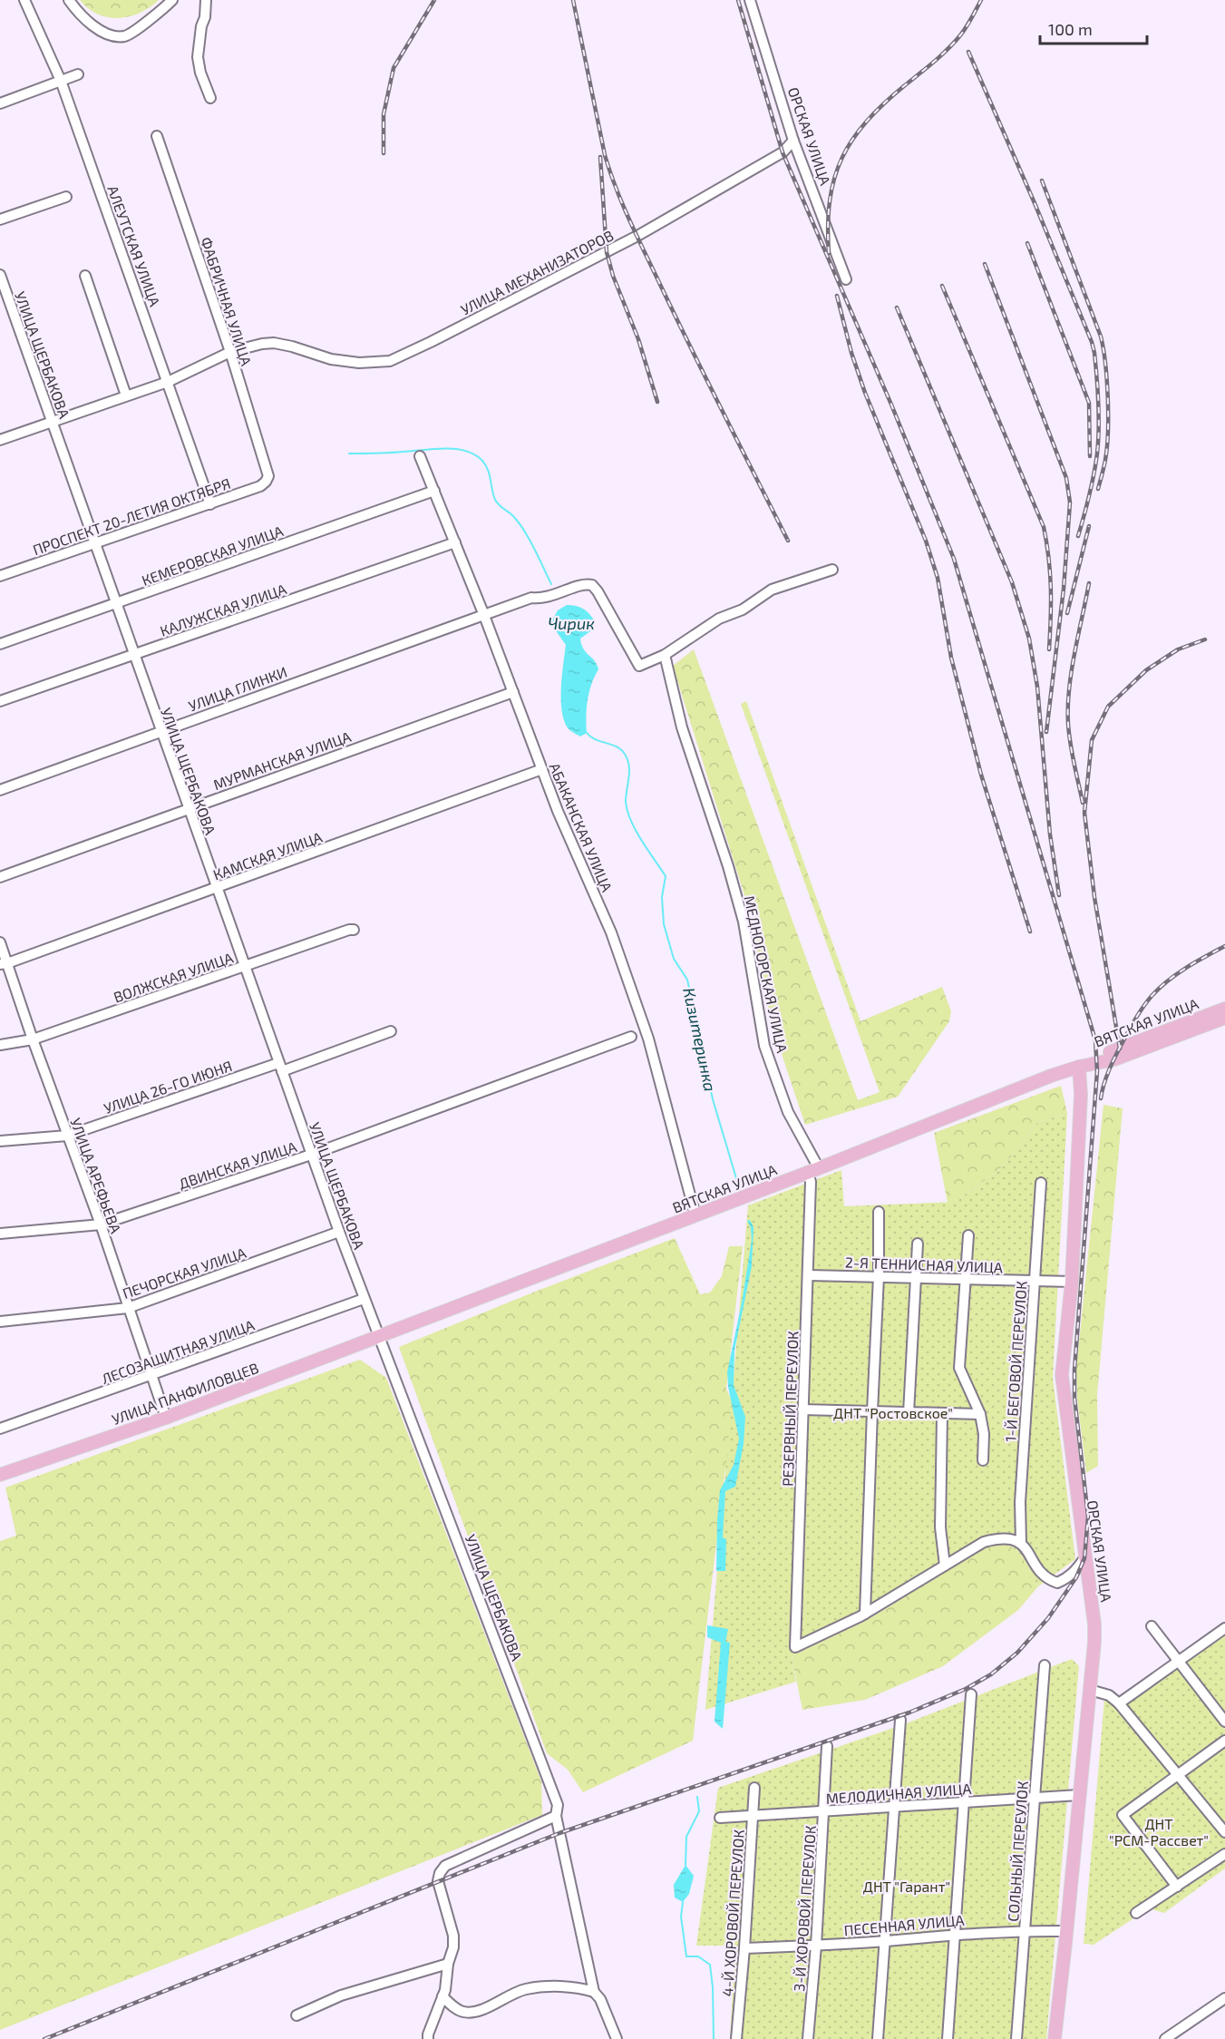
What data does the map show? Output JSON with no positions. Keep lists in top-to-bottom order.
{
  "streets": {
    "main road": ["ОРСКАЯ УЛИЦА", "ВЯТСКАЯ УЛИЦА", "УЛИЦА ПАНФИЛОВЦЕВ"],
    "street": [
      "АЛЕУТСКАЯ УЛИЦА",
      "УЛИЦА МЕХАНИЗАТОРОВ",
      "ФАБРИЧНАЯ УЛИЦА",
      "УЛИЦА ЩЕРБАКОВА",
      "ПРОСПЕКТ 20-ЛЕТИЯ ОКТЯБРЯ",
      "КЕМЕРОВСКАЯ УЛИЦА",
      "КАЛУЖСКАЯ УЛИЦА",
      "УЛИЦА ГЛИНКИ",
      "МУРМАНСКАЯ УЛИЦА",
      "АБАКАНСКАЯ УЛИЦА",
      "КАМСКАЯ УЛИЦА",
      "МЕДНОГОРСКАЯ УЛИЦА",
      "ВОЛЖСКАЯ УЛИЦА",
      "УЛИЦА 26-ГО ИЮНЯ",
      "ДВИНСКАЯ УЛИЦА",
      "УЛИЦА АРЕФЬЕВА",
      "2-Я ТЕННИСНАЯ УЛИЦА",
      "ПЕЧОРСКАЯ УЛИЦА",
      "ЛЕСОЗАЩИТНАЯ УЛИЦА",
      "1-Й БЕГОВОЙ ПЕРЕУЛОК",
      "РЕЗЕРВНЫЙ ПЕРЕУЛОК",
      "МЕЛОДИЧНАЯ УЛИЦА",
      "СОЛЬНЫЙ ПЕРЕУЛОК",
      "3-Й ХОРОВОЙ ПЕРЕУЛОК",
      "4-Й ХОРОВОЙ ПЕРЕУЛОК",
      "ПЕСЕННАЯ УЛИЦА"
    ]
  },
  "crossings": [
    ["ОРСКАЯ УЛИЦА", "УЛИЦА МЕХАНИЗАТОРОВ"],
    ["ОРСКАЯ УЛИЦА", "ВЯТСКАЯ УЛИЦА"],
    ["ОРСКАЯ УЛИЦА", "2-Я ТЕННИСНАЯ УЛИЦА"],
    ["ОРСКАЯ УЛИЦА", "МЕЛОДИЧНАЯ УЛИЦА"],
    ["ОРСКАЯ УЛИЦА", "ПЕСЕННАЯ УЛИЦА"],
    ["АЛЕУТСКАЯ УЛИЦА", "ПРОСПЕКТ 20-ЛЕТИЯ ОКТЯБРЯ"],
    ["УЛИЦА МЕХАНИЗАТОРОВ", "ФАБРИЧНАЯ УЛИЦА"],
    ["ФАБРИЧНАЯ УЛИЦА", "ПРОСПЕКТ 20-ЛЕТИЯ ОКТЯБРЯ"],
    ["УЛИЦА ЩЕРБАКОВА", "ПРОСПЕКТ 20-ЛЕТИЯ ОКТЯБРЯ"],
    ["УЛИЦА ЩЕРБАКОВА", "КЕМЕРОВСКАЯ УЛИЦА"],
    ["УЛИЦА ЩЕРБАКОВА", "КАЛУЖСКАЯ УЛИЦА"],
    ["УЛИЦА ЩЕРБАКОВА", "УЛИЦА ГЛИНКИ"],
    ["УЛИЦА ЩЕРБАКОВА", "МУРМАНСКАЯ УЛИЦА"],
    ["УЛИЦА ЩЕРБАКОВА", "КАМСКАЯ УЛИЦА"],
    ["УЛИЦА ЩЕРБАКОВА", "ВОЛЖСКАЯ УЛИЦА"],
    ["УЛИЦА ЩЕРБАКОВА", "ВЯТСКАЯ УЛИЦА"],
    ["УЛИЦА ЩЕРБАКОВА", "УЛИЦА 26-ГО ИЮНЯ"],
    ["УЛИЦА ЩЕРБАКОВА", "ДВИНСКАЯ УЛИЦА"],
    ["УЛИЦА ЩЕРБАКОВА", "ПЕЧОРСКАЯ УЛИЦА"],
    ["УЛИЦА ЩЕРБАКОВА", "ЛЕСОЗАЩИТНАЯ УЛИЦА"],
    ["УЛИЦА ЩЕРБАКОВА", "УЛИЦА ПАНФИЛОВЦЕВ"],
    ["КЕМЕРОВСКАЯ УЛИЦА", "АБАКАНСКАЯ УЛИЦА"],
    ["КАЛУЖСКАЯ УЛИЦА", "АБАКАНСКАЯ УЛИЦА"],
    ["УЛИЦА ГЛИНКИ", "АБАКАНСКАЯ УЛИЦА"],
    ["УЛИЦА ГЛИНКИ", "МЕДНОГОРСКАЯ УЛИЦА"],
    ["МУРМАНСКАЯ УЛИЦА", "АБАКАНСКАЯ УЛИЦА"],
    ["АБАКАНСКАЯ УЛИЦА", "КАМСКАЯ УЛИЦА"],
    ["АБАКАНСКАЯ УЛИЦА", "ВЯТСКАЯ УЛИЦА"],
    ["КАМСКАЯ УЛИЦА", "УЛИЦА АРЕФЬЕВА"],
    ["МЕДНОГОРСКАЯ УЛИЦА", "ВЯТСКАЯ УЛИЦА"],
    ["МЕДНОГОРСКАЯ УЛИЦА", "РЕЗЕРВНЫЙ ПЕРЕУЛОК"],
    ["ВОЛЖСКАЯ УЛИЦА", "УЛИЦА АРЕФЬЕВА"],
    ["ВЯТСКАЯ УЛИЦА", "УЛИЦА ПАНФИЛОВЦЕВ"],
    ["ВЯТСКАЯ УЛИЦА", "РЕЗЕРВНЫЙ ПЕРЕУЛОК"],
    ["УЛИЦА 26-ГО ИЮНЯ", "УЛИЦА АРЕФЬЕВА"],
    ["ДВИНСКАЯ УЛИЦА", "УЛИЦА АРЕФЬЕВА"],
    ["УЛИЦА АРЕФЬЕВА", "ПЕЧОРСКАЯ УЛИЦА"],
    ["УЛИЦА АРЕФЬЕВА", "ЛЕСОЗАЩИТНАЯ УЛИЦА"],
    ["УЛИЦА АРЕФЬЕВА", "УЛИЦА ПАНФИЛОВЦЕВ"],
    ["2-Я ТЕННИСНАЯ УЛИЦА", "1-Й БЕГОВОЙ ПЕРЕУЛОК"],
    ["2-Я ТЕННИСНАЯ УЛИЦА", "РЕЗЕРВНЫЙ ПЕРЕУЛОК"],
    ["МЕЛОДИЧНАЯ УЛИЦА", "СОЛЬНЫЙ ПЕРЕУЛОК"],
    ["МЕЛОДИЧНАЯ УЛИЦА", "3-Й ХОРОВОЙ ПЕРЕУЛОК"],
    ["МЕЛОДИЧНАЯ УЛИЦА", "4-Й ХОРОВОЙ ПЕРЕУЛОК"],
    ["СОЛЬНЫЙ ПЕРЕУЛОК", "ПЕСЕННАЯ УЛИЦА"],
    ["3-Й ХОРОВОЙ ПЕРЕУЛОК", "ПЕСЕННАЯ УЛИЦА"],
    ["4-Й ХОРОВОЙ ПЕРЕУЛОК", "ПЕСЕННАЯ УЛИЦА"]
  ],
  "water": ["Чирик", "Кизитеринка"],
  "parks": ["ДНТ \"Ростовское\"", "ДНТ \"РСМ-Рассвет\"", "ДНТ \"Гарант\""],
  "scale_bar": "100 m"
}
